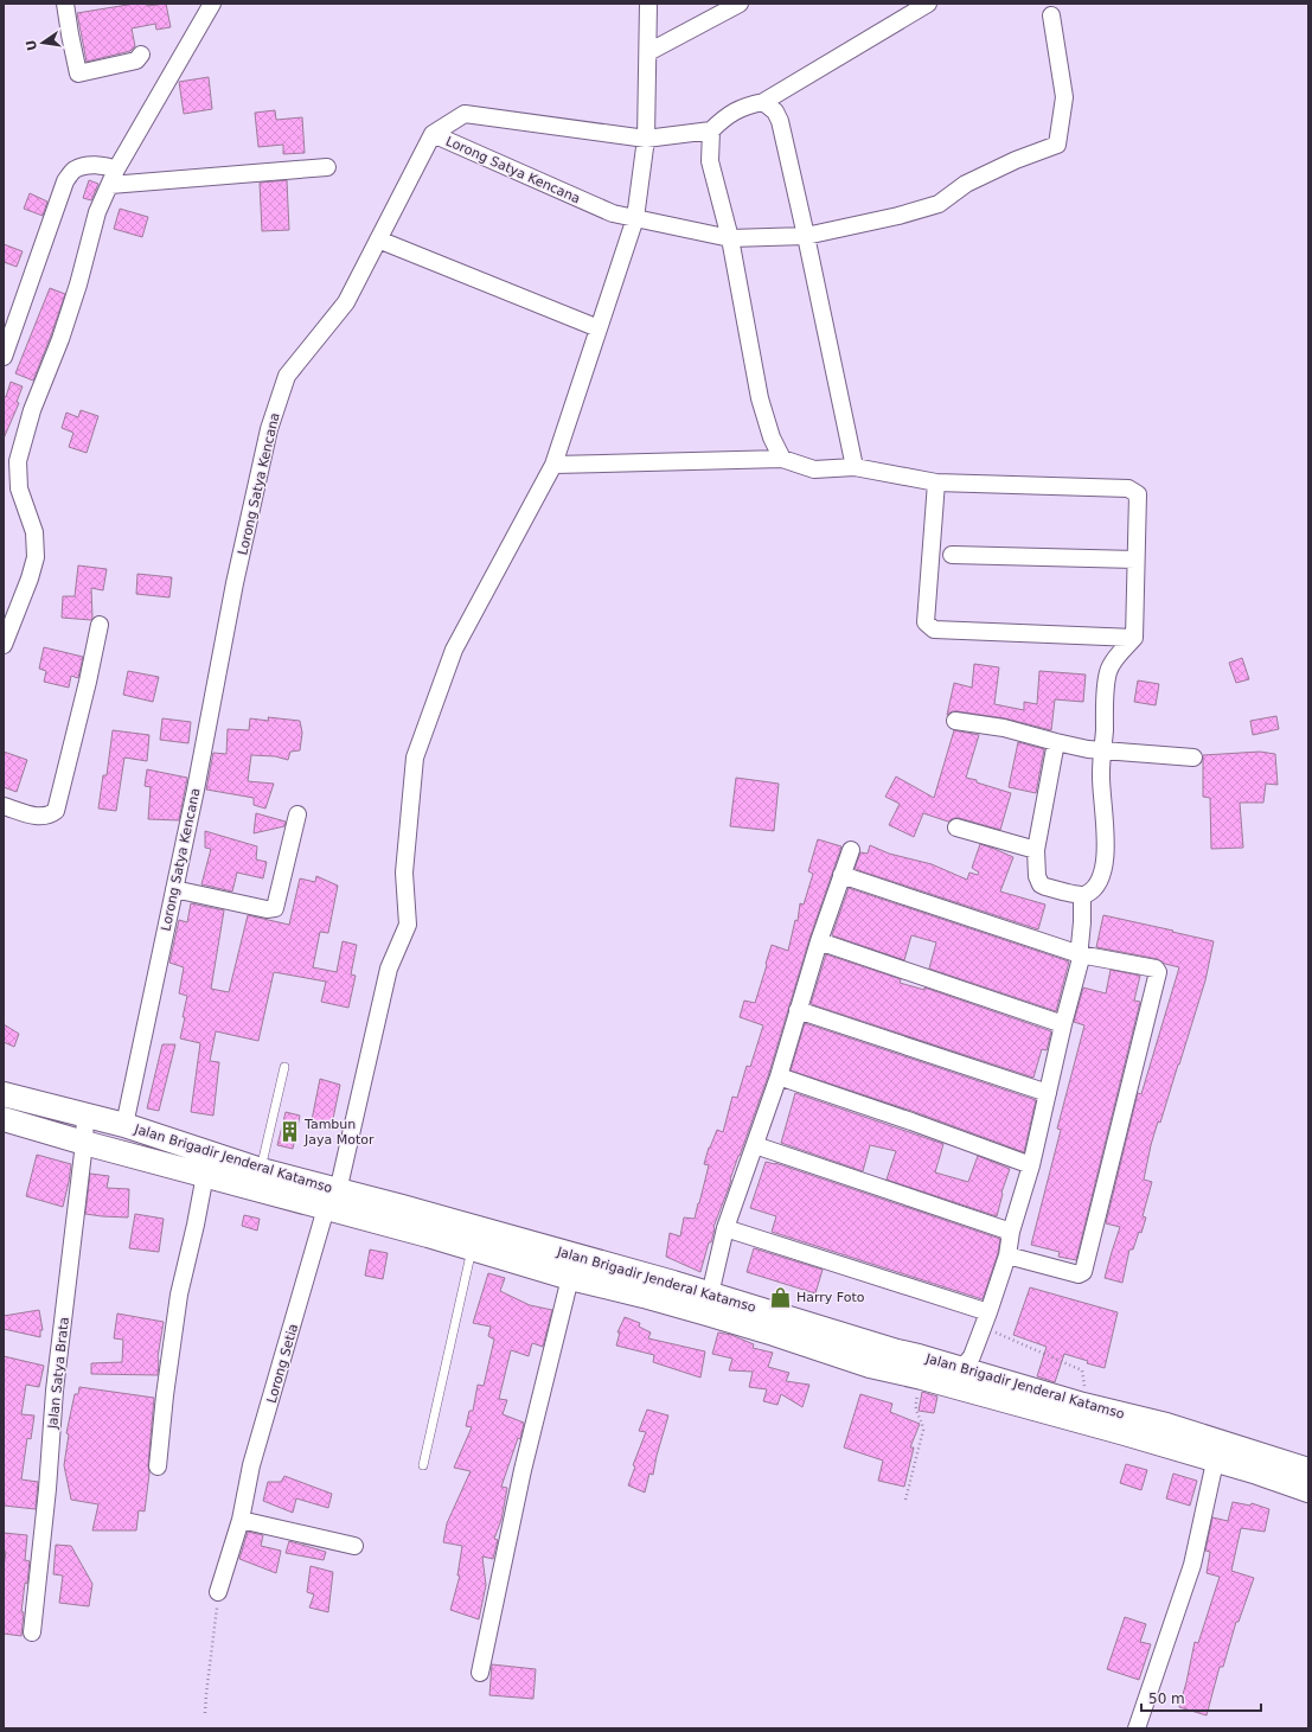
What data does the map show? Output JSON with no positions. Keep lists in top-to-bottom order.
{
  "streets": {
    "main road": ["Jalan Brigadir Jenderal Katamso"],
    "street": ["Lorong Satya Kencana", "Lorong Setia", "Jalan Satya Brata"]
  },
  "crossings": [
    ["Lorong Satya Kencana", "Jalan Brigadir Jenderal Katamso"],
    ["Lorong Satya Kencana", "Lorong Setia"],
    ["Jalan Brigadir Jenderal Katamso", "Lorong Setia"],
    ["Jalan Brigadir Jenderal Katamso", "Jalan Satya Brata"]
  ],
  "places": {
    "building": ["Tambun Jaya Motor"],
    "shop": ["Harry Foto"]
  },
  "scale_bar": "50 m",
  "north": "left"
}
